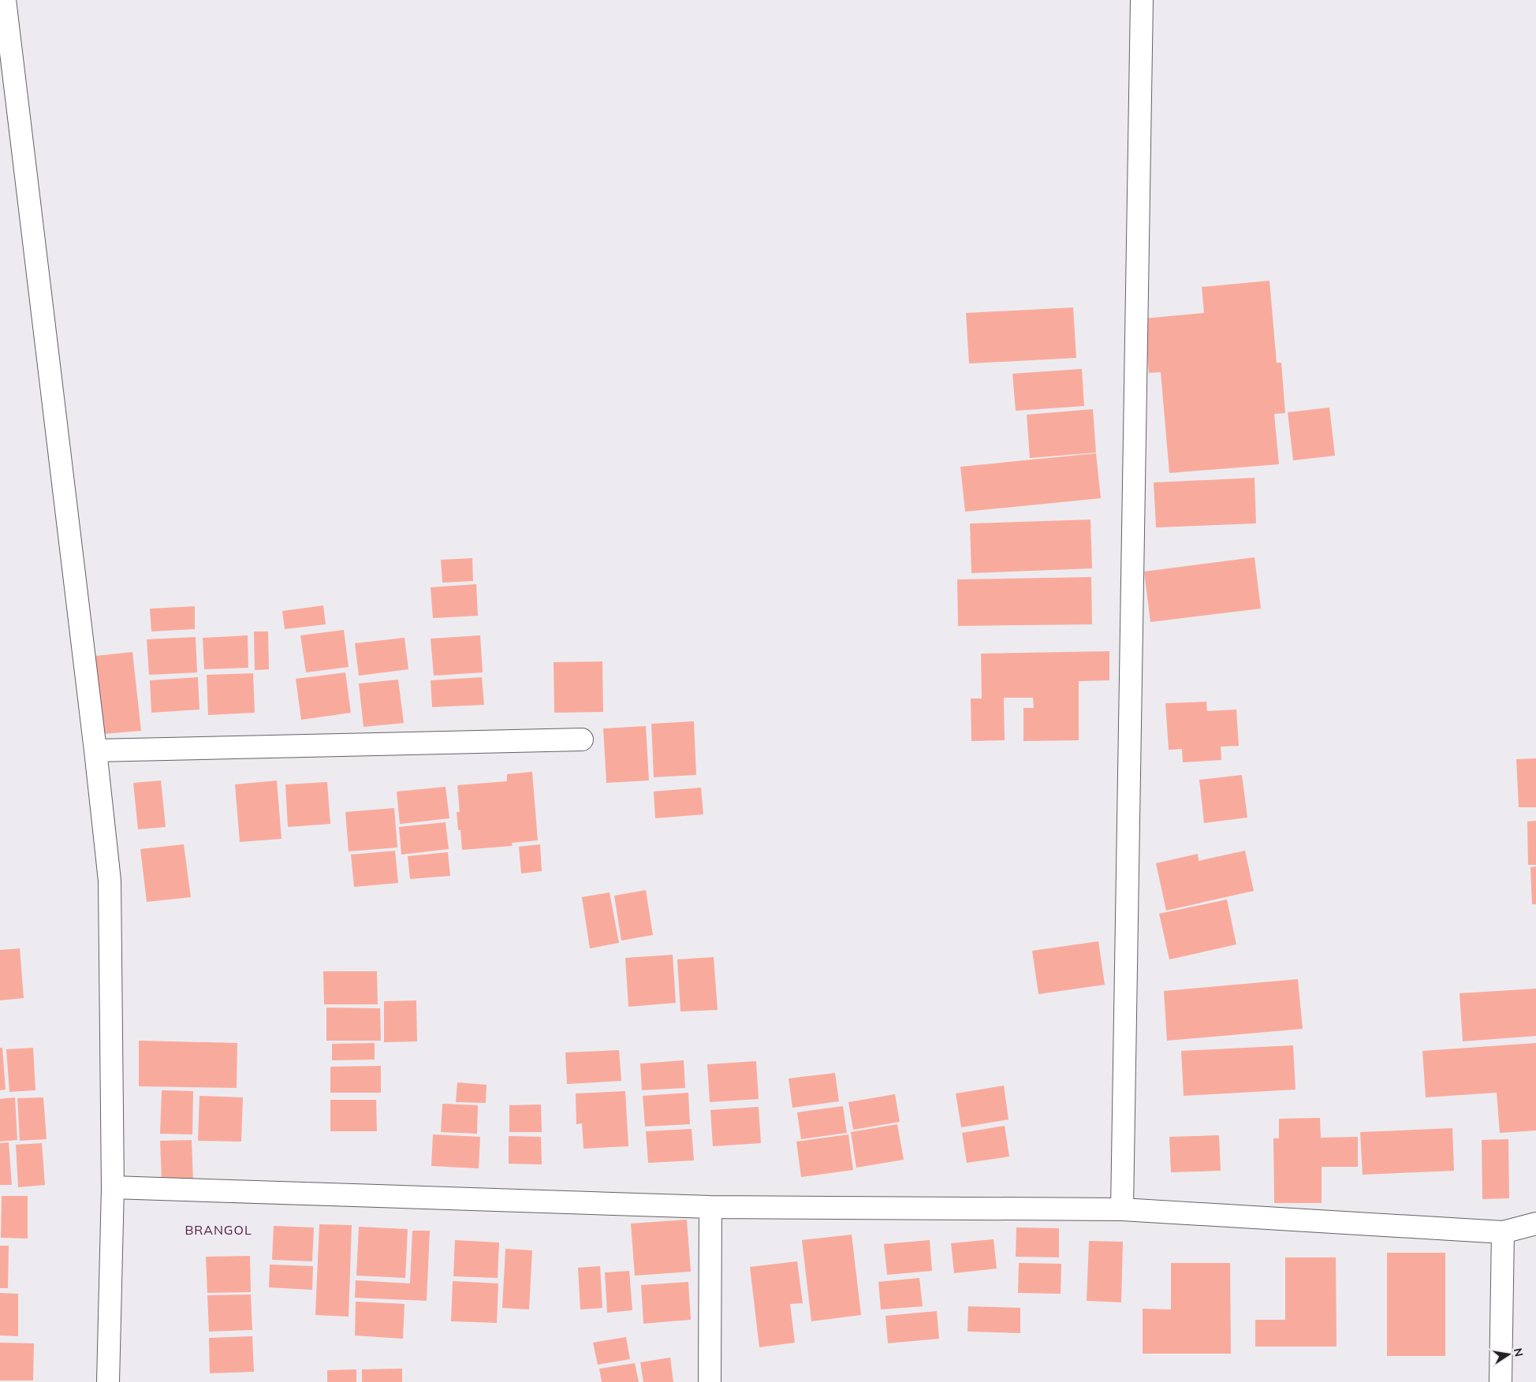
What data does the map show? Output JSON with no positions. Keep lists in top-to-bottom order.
{
  "districts": ["BRANGOL"],
  "north": "right"
}
